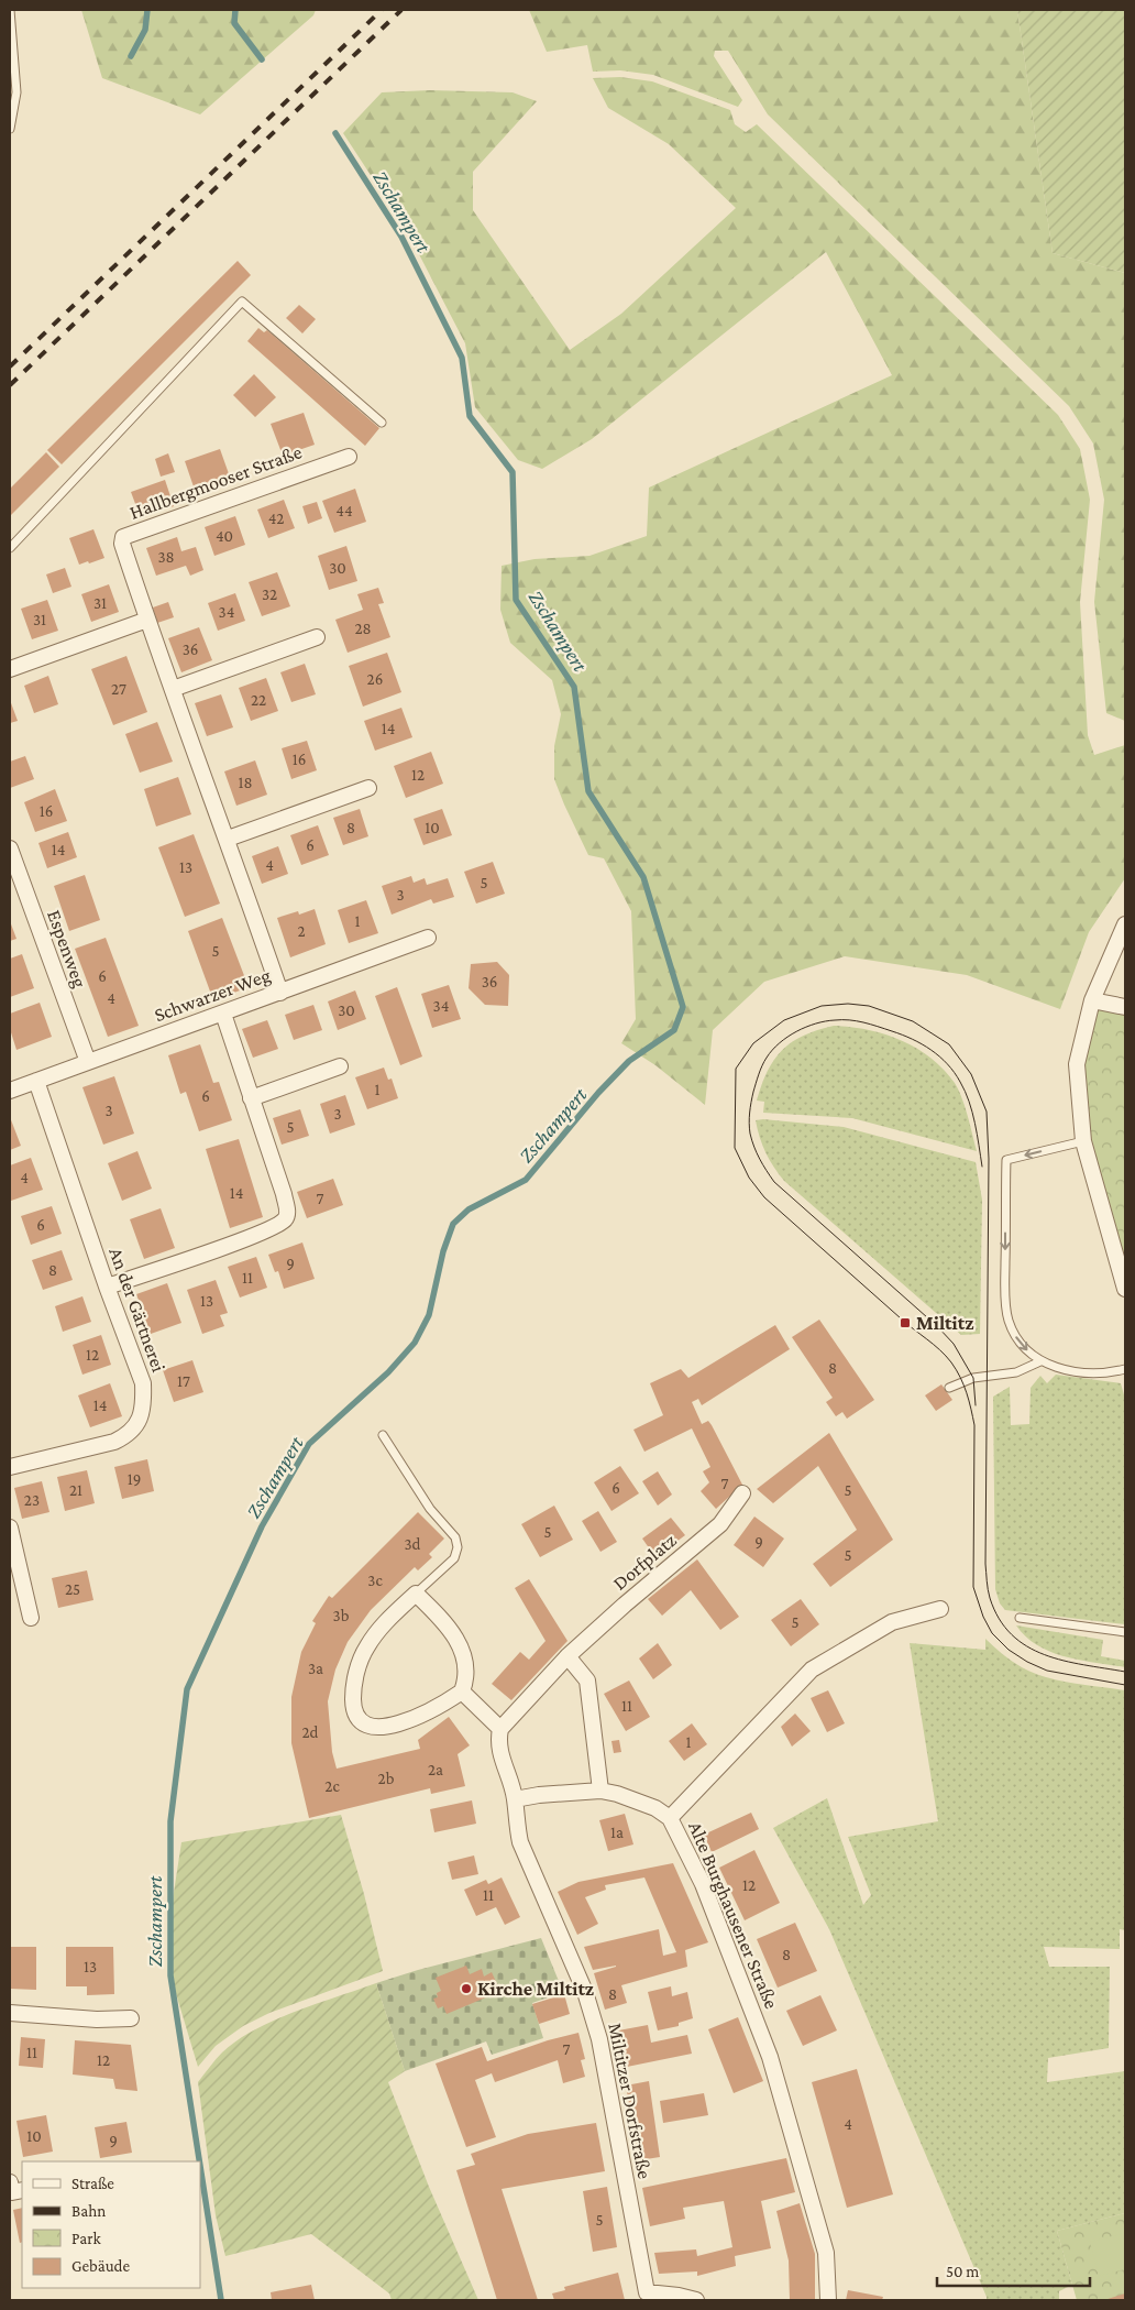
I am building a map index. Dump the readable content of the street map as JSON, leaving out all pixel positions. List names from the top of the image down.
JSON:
{
  "streets": {
    "street": [
      "Hallbergmooser Straße",
      "Espenweg",
      "Schwarzer Weg",
      "An der Gärtnerei",
      "Dorfplatz",
      "Alte Burghausener Straße",
      "Miltitzer Dorfstraße"
    ]
  },
  "crossings": [
    ["Hallbergmooser Straße", "Schwarzer Weg"],
    ["Espenweg", "Schwarzer Weg"],
    ["Schwarzer Weg", "An der Gärtnerei"]
  ],
  "water": ["Zschampert"],
  "places": {
    "transit": ["Miltitz"],
    "other": ["Kirche Miltitz"]
  },
  "house_numbers": [
    "44",
    "42",
    "40",
    "38",
    "30",
    "32",
    "31",
    "34",
    "31",
    "28",
    "36",
    "26",
    "27",
    "22",
    "14",
    "16",
    "12",
    "18",
    "16",
    "8",
    "10",
    "6",
    "14",
    "4",
    "13",
    "5",
    "3",
    "1",
    "2",
    "5",
    "6",
    "36",
    "4",
    "34",
    "30",
    "1",
    "6",
    "3",
    "3",
    "5",
    "4",
    "14",
    "7",
    "6",
    "9",
    "8",
    "11",
    "13",
    "12",
    "8",
    "17",
    "14",
    "19",
    "7",
    "6",
    "21",
    "5",
    "23",
    "5",
    "9",
    "3d",
    "5",
    "3c",
    "25",
    "3b",
    "5",
    "3a",
    "11",
    "2d",
    "1",
    "2a",
    "2b",
    "2c",
    "1a",
    "12",
    "11",
    "8",
    "13",
    "8",
    "7",
    "11",
    "12",
    "4",
    "10",
    "9",
    "5"
  ],
  "legend": [
    "Straße",
    "Bahn",
    "Park",
    "Gebäude"
  ],
  "scale_bar": "50 m"
}
